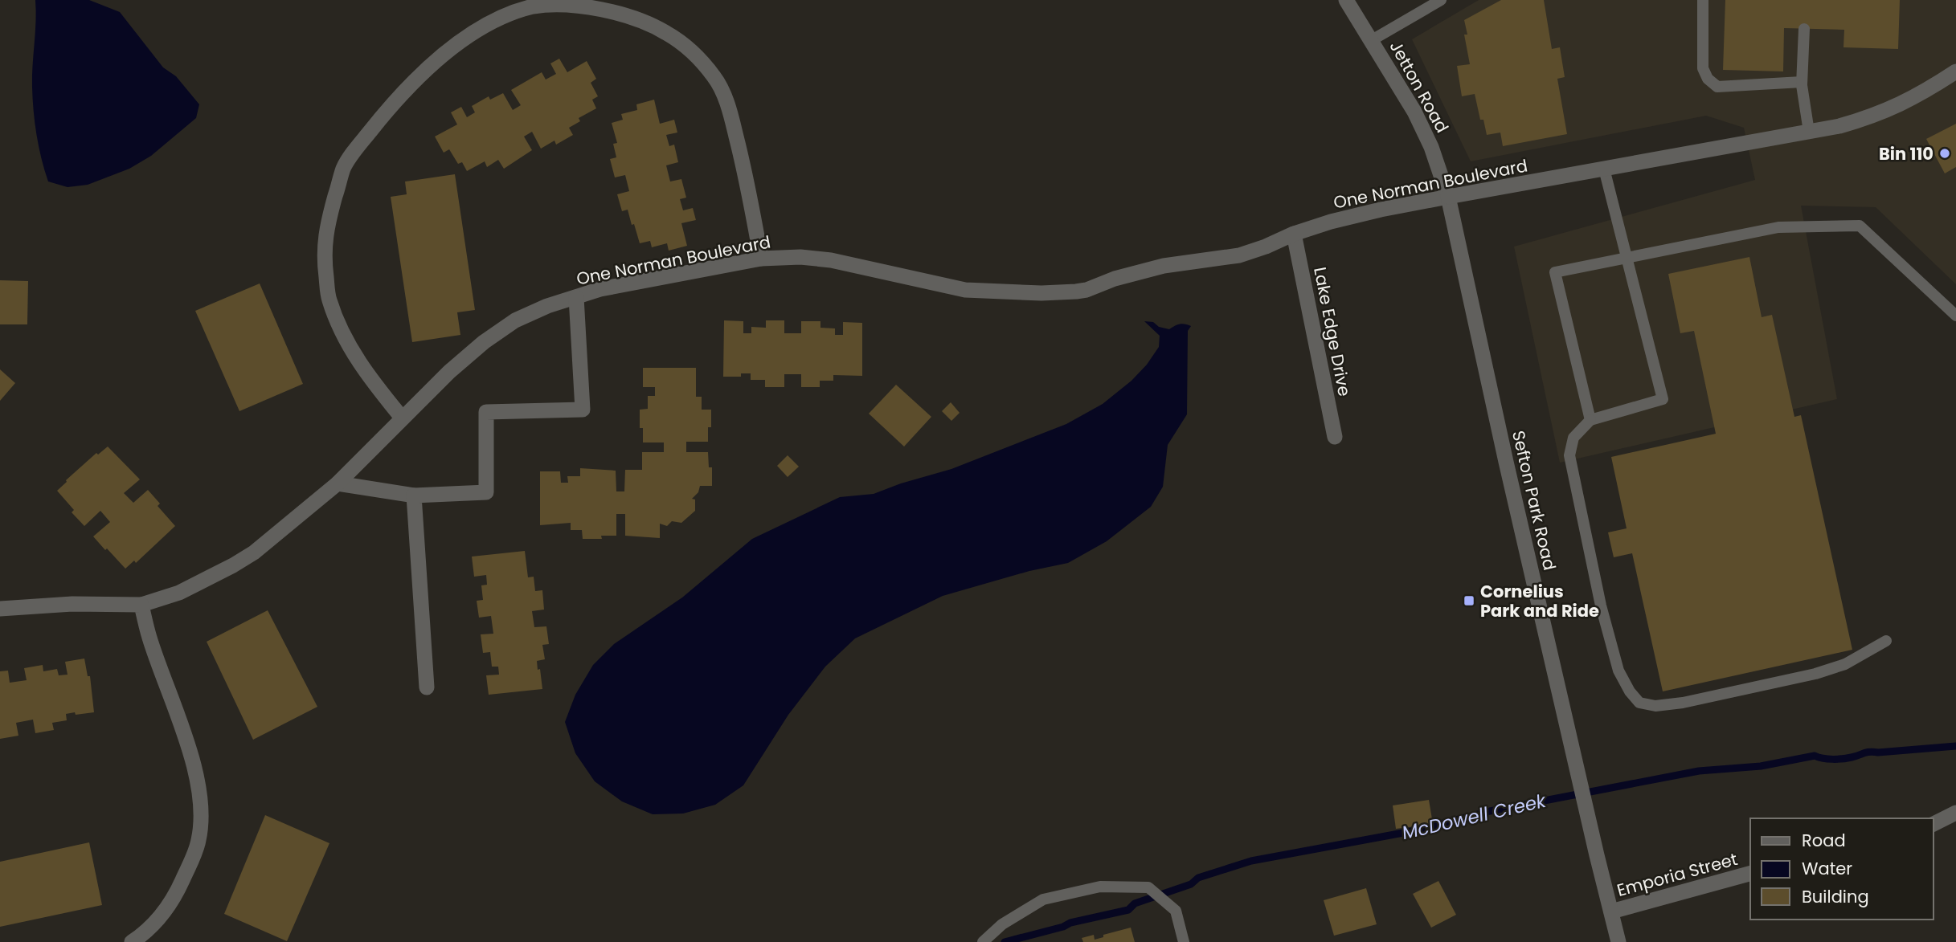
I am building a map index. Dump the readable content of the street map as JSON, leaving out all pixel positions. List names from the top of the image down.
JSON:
{
  "streets": {
    "street": [
      "Jetton Road",
      "One Norman Boulevard",
      "Lake Edge Drive",
      "Sefton Park Road",
      "Emporia Street"
    ]
  },
  "crossings": [
    ["Jetton Road", "One Norman Boulevard"],
    ["Jetton Road", "Sefton Park Road"],
    ["One Norman Boulevard", "Lake Edge Drive"],
    ["One Norman Boulevard", "Sefton Park Road"],
    ["Sefton Park Road", "Emporia Street"]
  ],
  "water": ["McDowell Creek"],
  "places": {
    "other": ["Bin 110"],
    "transit": ["Cornelius Park and Ride"]
  },
  "legend": ["Road", "Water", "Building"]
}
